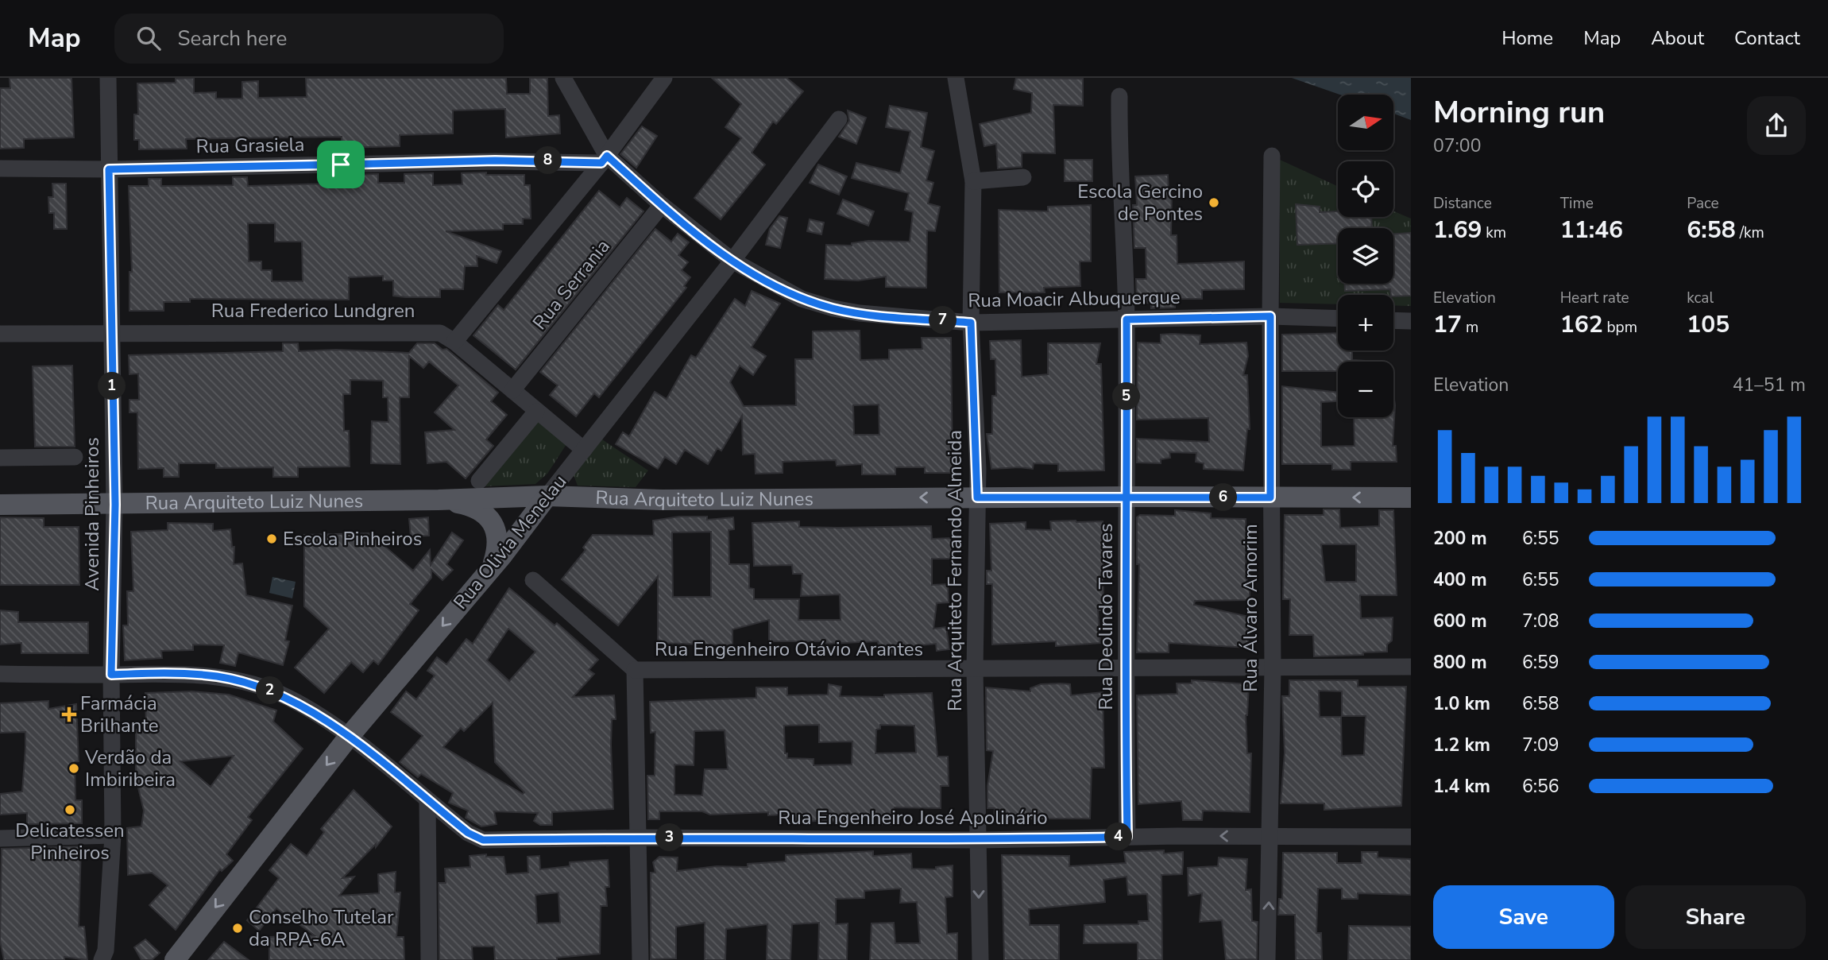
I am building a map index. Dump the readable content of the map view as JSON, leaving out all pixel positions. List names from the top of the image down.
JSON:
{
  "streets": {
    "main road": ["Rua Arquiteto Luiz Nunes", "Rua Olivia Menelau"],
    "street": [
      "Rua Grasiela",
      "Rua Serrania",
      "Rua Moacir Albuquerque",
      "Rua Frederico Lundgren",
      "Avenida Pinheiros",
      "Rua Arquiteto Fernando Almeida",
      "Rua Álvaro Amorim",
      "Rua Deolindo Tavares",
      "Rua Engenheiro Otávio Arantes",
      "Rua Engenheiro José Apolinário"
    ]
  },
  "crossings": [
    ["Rua Grasiela", "Rua Moacir Albuquerque"],
    ["Rua Grasiela", "Avenida Pinheiros"],
    ["Rua Serrania", "Rua Moacir Albuquerque"],
    ["Rua Serrania", "Rua Frederico Lundgren"],
    ["Rua Moacir Albuquerque", "Rua Olivia Menelau"],
    ["Rua Moacir Albuquerque", "Rua Arquiteto Fernando Almeida"],
    ["Rua Moacir Albuquerque", "Rua Álvaro Amorim"],
    ["Rua Moacir Albuquerque", "Rua Deolindo Tavares"],
    ["Rua Frederico Lundgren", "Avenida Pinheiros"],
    ["Rua Frederico Lundgren", "Rua Olivia Menelau"],
    ["Rua Arquiteto Luiz Nunes", "Avenida Pinheiros"],
    ["Rua Arquiteto Luiz Nunes", "Rua Olivia Menelau"],
    ["Rua Arquiteto Luiz Nunes", "Rua Arquiteto Fernando Almeida"],
    ["Rua Arquiteto Luiz Nunes", "Rua Álvaro Amorim"],
    ["Rua Arquiteto Luiz Nunes", "Rua Deolindo Tavares"],
    ["Avenida Pinheiros", "Rua Engenheiro José Apolinário"],
    ["Rua Olivia Menelau", "Rua Engenheiro José Apolinário"],
    ["Rua Arquiteto Fernando Almeida", "Rua Engenheiro Otávio Arantes"],
    ["Rua Arquiteto Fernando Almeida", "Rua Engenheiro José Apolinário"],
    ["Rua Álvaro Amorim", "Rua Engenheiro Otávio Arantes"],
    ["Rua Álvaro Amorim", "Rua Engenheiro José Apolinário"],
    ["Rua Deolindo Tavares", "Rua Engenheiro Otávio Arantes"],
    ["Rua Deolindo Tavares", "Rua Engenheiro José Apolinário"]
  ],
  "one_way": ["Rua Arquiteto Luiz Nunes", "Rua Olivia Menelau"],
  "places": {
    "other": [
      "Escola Gercino de Pontes",
      "Escola Pinheiros",
      "Verdão da Imbiribeira",
      "Delicatessen Pinheiros",
      "Conselho Tutelar da RPA-6A"
    ],
    "health": ["Farmácia Brilhante"]
  },
  "north": "right",
  "page": {
    "header": "Map",
    "search": "Search here",
    "nav": [
      "Home",
      "Map",
      "About",
      "Contact"
    ],
    "heading": ["Morning run", "07:00"],
    "map_buttons": ["+", "−"],
    "pins": [
      "8",
      "7",
      "1",
      "5",
      "6",
      "2",
      "4",
      "3"
    ],
    "stats": [
      ["Distance", "1.69 km"],
      ["Time", "11:46"],
      ["Pace", "6:58 /km"],
      ["Elevation", "17 m"],
      ["Heart rate", "162 bpm"],
      ["kcal", "105"]
    ],
    "chart": ["Elevation", "41–51 m"],
    "list": [
      {
        "name": "200 m",
        "note": "6:55"
      },
      {
        "name": "400 m",
        "note": "6:55"
      },
      {
        "name": "600 m",
        "note": "7:08"
      },
      {
        "name": "800 m",
        "note": "6:59"
      },
      {
        "name": "1.0 km",
        "note": "6:58"
      },
      {
        "name": "1.2 km",
        "note": "7:09"
      },
      {
        "name": "1.4 km",
        "note": "6:56"
      }
    ],
    "buttons": ["Save", "Share"]
  }
}
